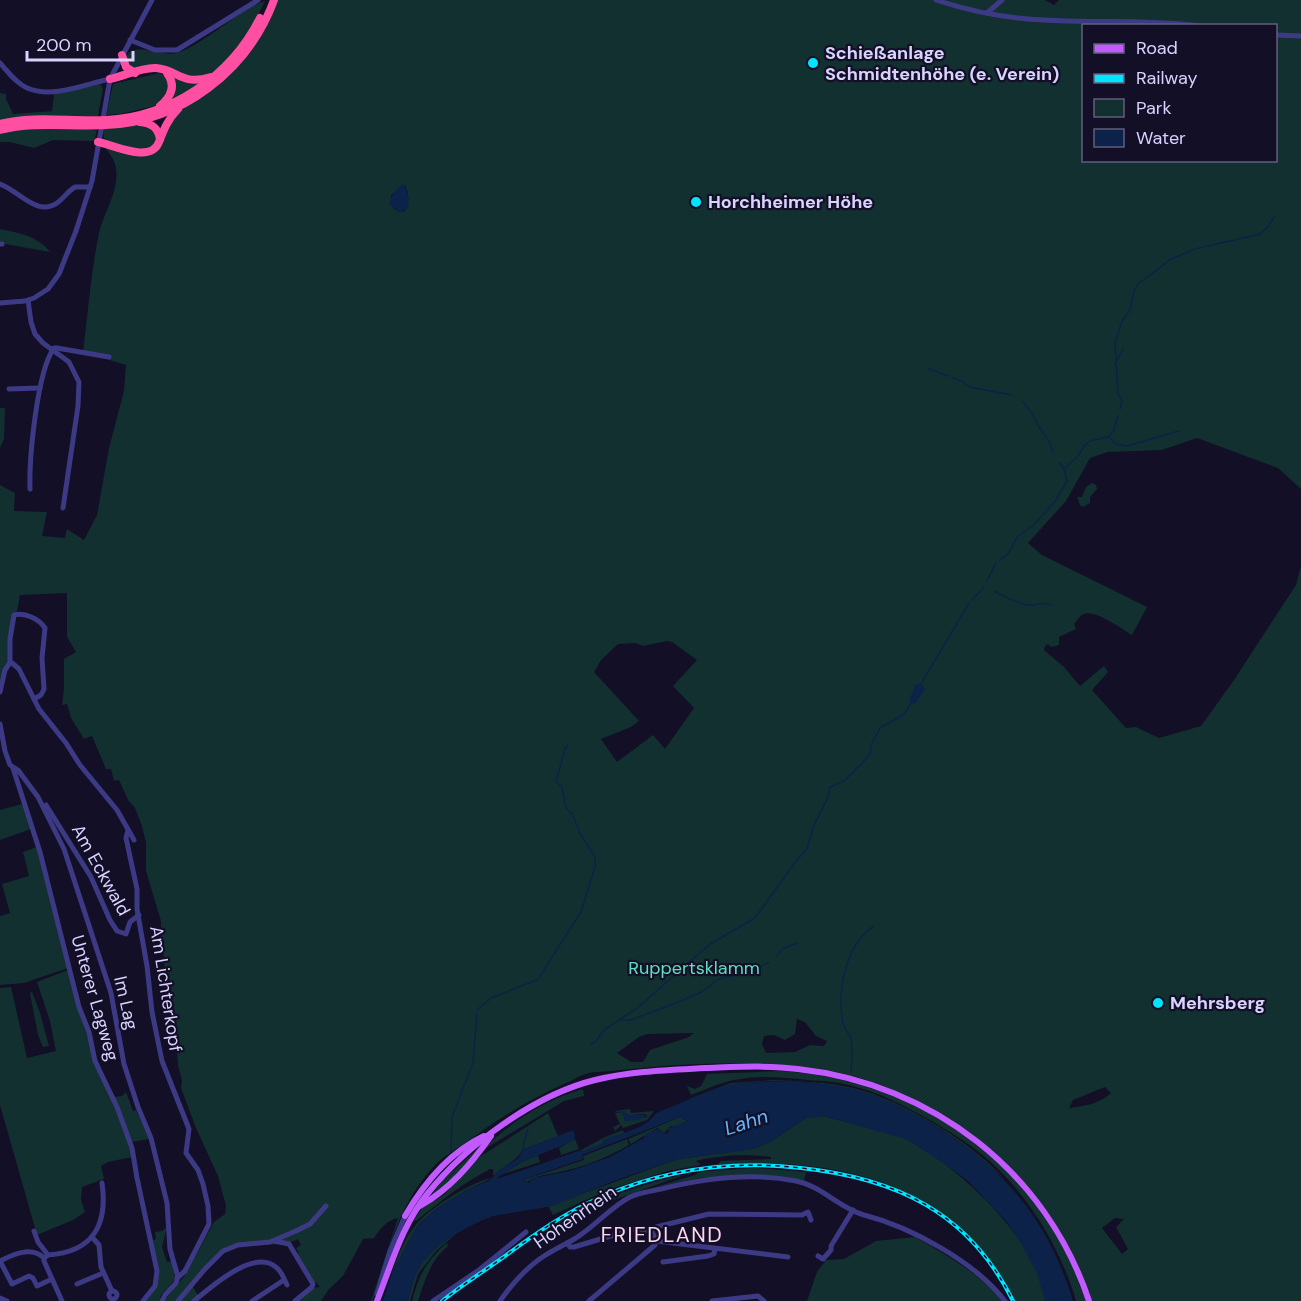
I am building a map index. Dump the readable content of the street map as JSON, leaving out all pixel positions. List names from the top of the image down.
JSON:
{
  "streets": {
    "street": [
      "Am Eckwald",
      "Am Lichterkopf",
      "Unterer Lagweg",
      "Im Lag",
      "Hohenrhein"
    ]
  },
  "crossings": [
    ["Am Eckwald", "Am Lichterkopf"],
    ["Am Eckwald", "Im Lag"],
    ["Am Lichterkopf", "Im Lag"],
    ["Unterer Lagweg", "Im Lag"]
  ],
  "districts": ["FRIEDLAND"],
  "water": ["Lahn"],
  "parks": ["Ruppertsklamm"],
  "places": ["Schießanlage Schmidtenhöhe (e. Verein)", "Horchheimer Höhe", "Mehrsberg"],
  "legend": [
    "Road",
    "Railway",
    "Park",
    "Water"
  ],
  "scale_bar": "200 m"
}
